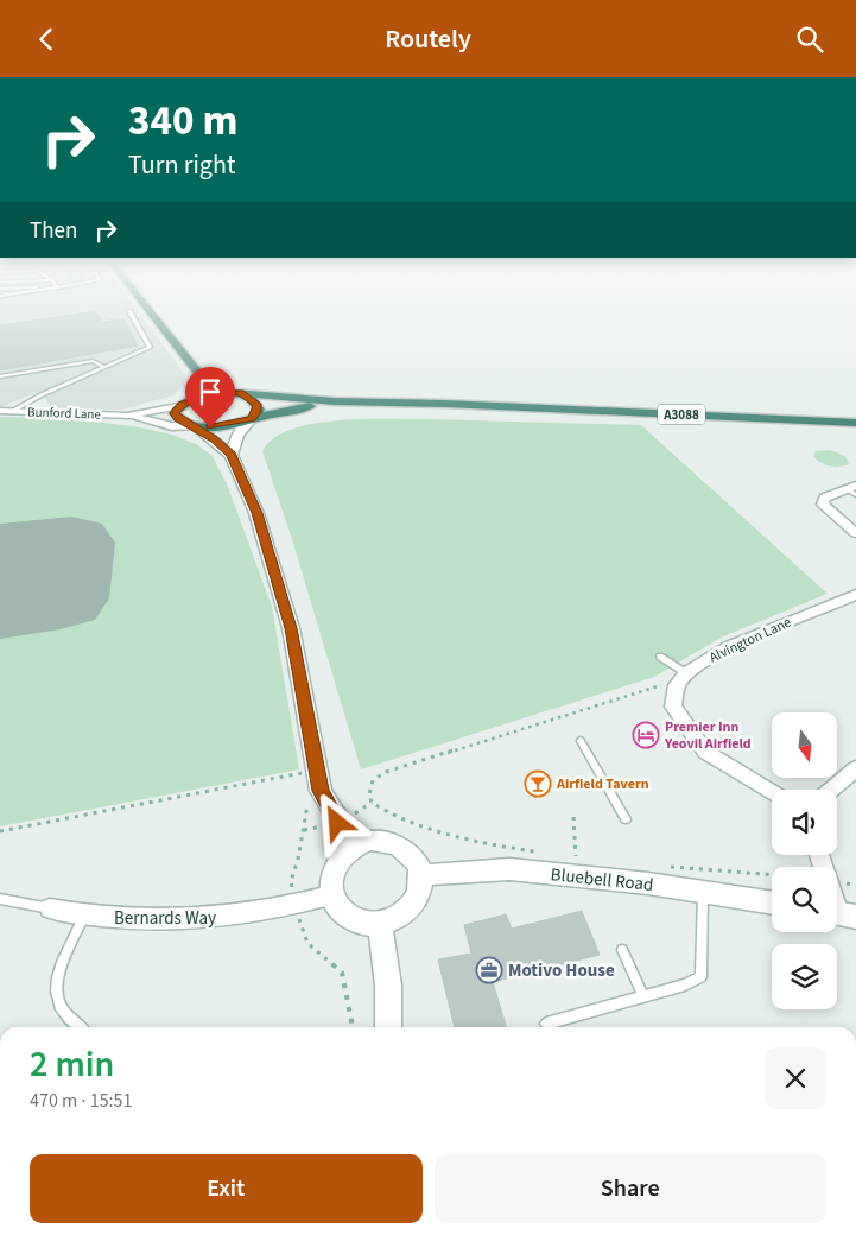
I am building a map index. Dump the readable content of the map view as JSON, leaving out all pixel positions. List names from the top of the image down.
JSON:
{
  "streets": {
    "highway": ["A3088"],
    "street": [
      "Bunford Lane",
      "Alvington Lane",
      "Bluebell Road",
      "Bernards Way"
    ]
  },
  "crossings": [
    ["Bluebell Road", "Bernards Way"]
  ],
  "places": {
    "hotel": ["Premier Inn Yeovil Airfield"],
    "bar": ["Airfield Tavern"],
    "office": ["Motivo House"]
  },
  "north": "bottom",
  "page": {
    "header": "Routely",
    "turn": ["340 m", "Turn right"],
    "then": "Then",
    "heading": ["2 min", "470 m · 15:51"],
    "buttons": ["Exit", "Share"]
  }
}
